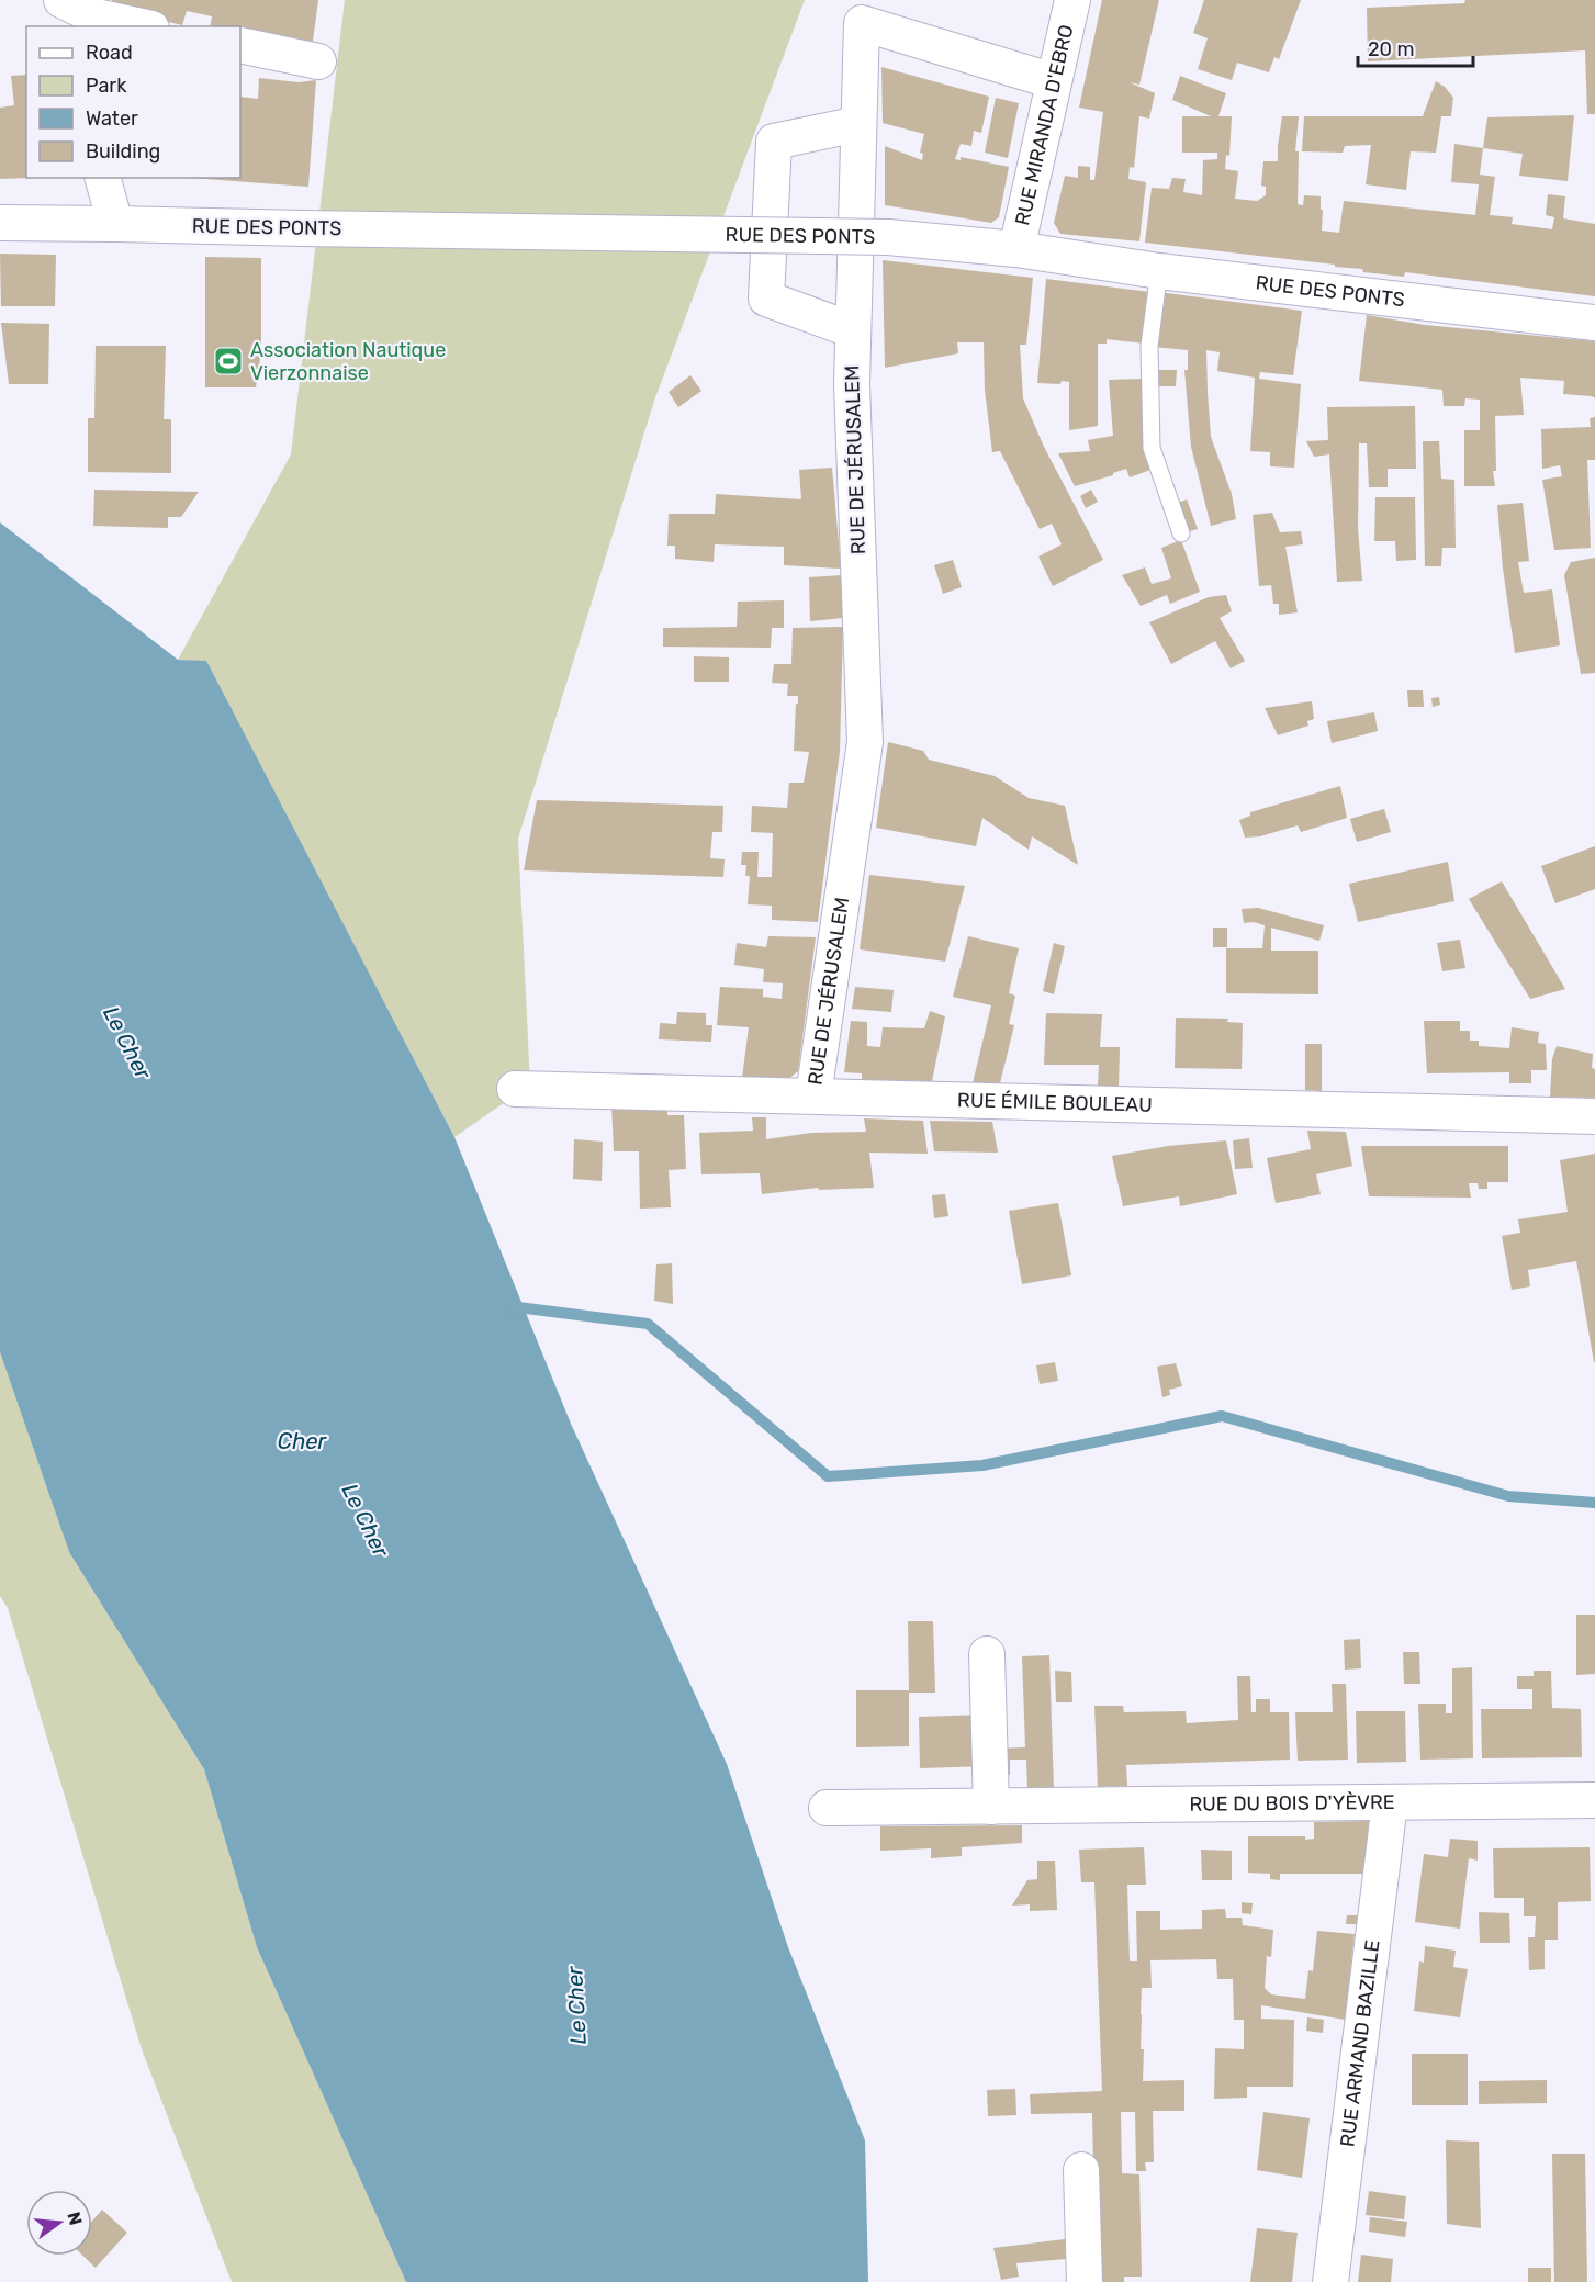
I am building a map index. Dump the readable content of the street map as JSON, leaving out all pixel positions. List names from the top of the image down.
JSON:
{
  "streets": {
    "street": [
      "RUE MIRANDA D'EBRO",
      "RUE DES PONTS",
      "RUE DE JÉRUSALEM",
      "RUE ÉMILE BOULEAU",
      "RUE DU BOIS D'YÈVRE",
      "RUE ARMAND BAZILLE"
    ]
  },
  "crossings": [
    ["RUE MIRANDA D'EBRO", "RUE DES PONTS"],
    ["RUE MIRANDA D'EBRO", "RUE DE JÉRUSALEM"],
    ["RUE DE JÉRUSALEM", "RUE ÉMILE BOULEAU"],
    ["RUE DU BOIS D'YÈVRE", "RUE ARMAND BAZILLE"]
  ],
  "water": ["Le Cher", "Cher"],
  "places": {
    "sports": ["Association Nautique Vierzonnaise"]
  },
  "legend": [
    "Road",
    "Park",
    "Water",
    "Building"
  ],
  "scale_bar": "20 m",
  "north": "right"
}
